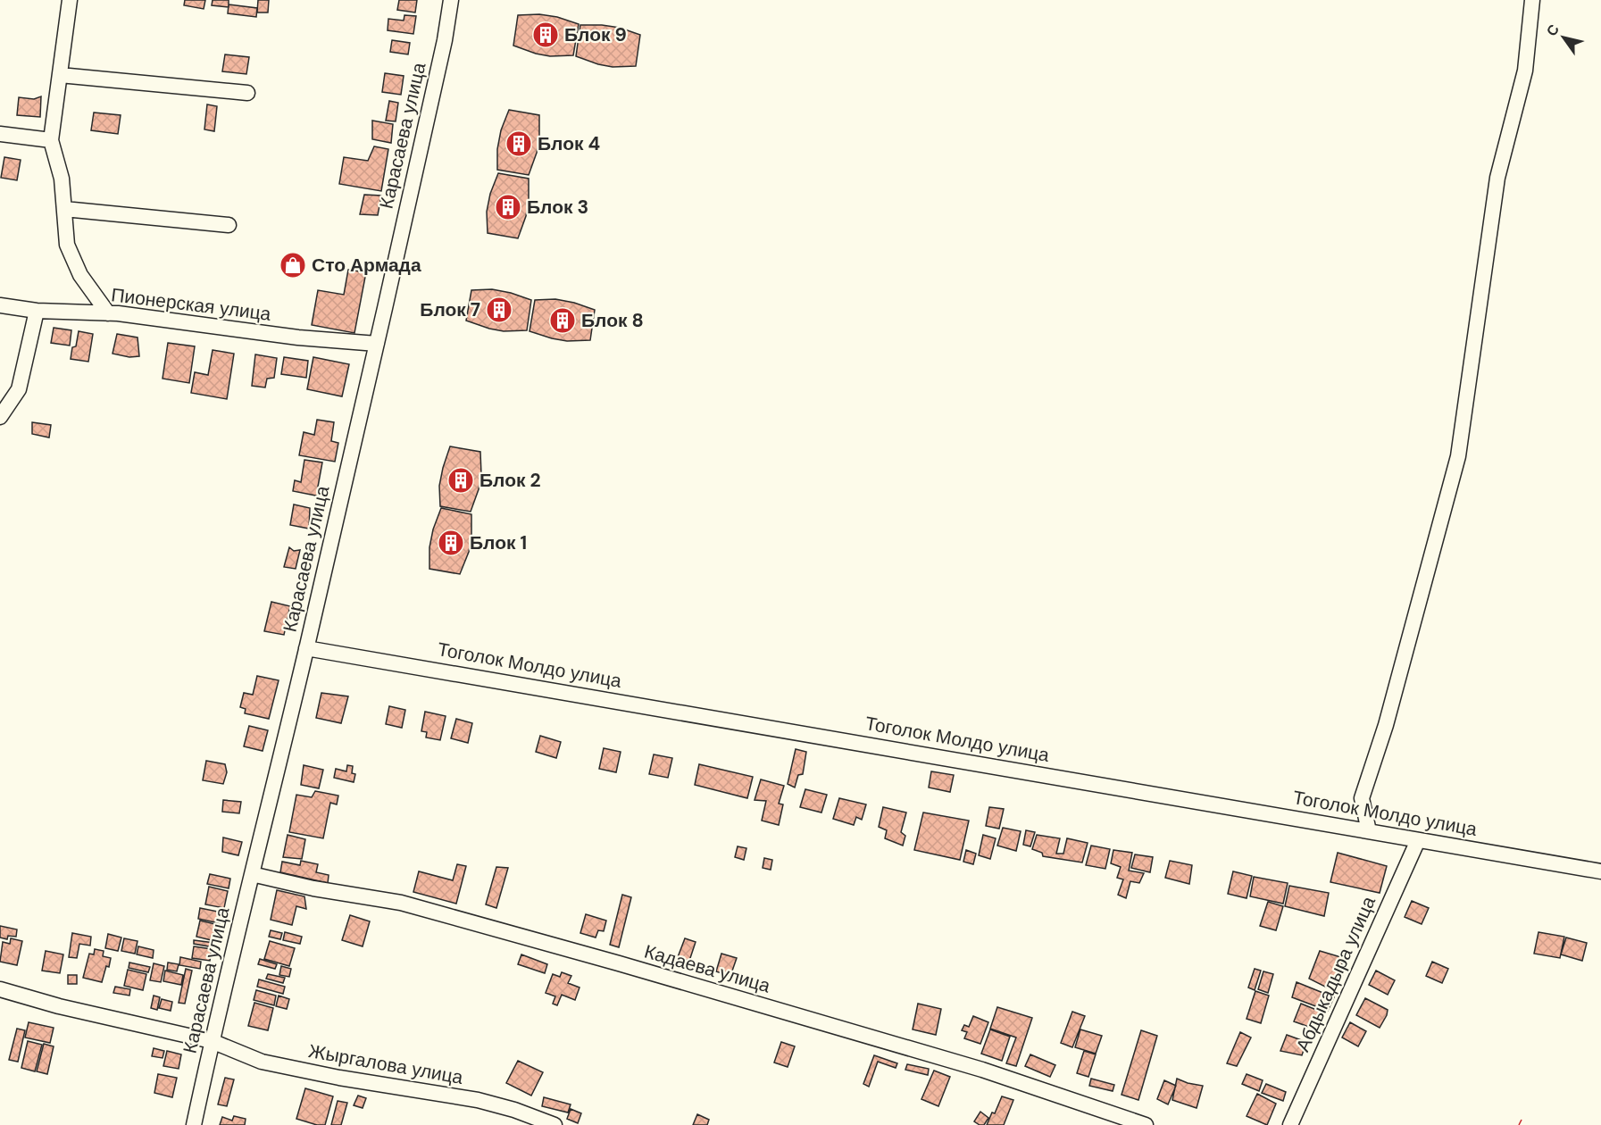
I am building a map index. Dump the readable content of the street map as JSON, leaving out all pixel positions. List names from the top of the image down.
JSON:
{
  "streets": {
    "street": [
      "Карасаева улица",
      "Пионерская улица",
      "Тоголок Молдо улица",
      "Кадаева улица",
      "Абдыкадыра улица",
      "Жыргалова улица"
    ]
  },
  "crossings": [
    ["Карасаева улица", "Пионерская улица"],
    ["Карасаева улица", "Тоголок Молдо улица"],
    ["Карасаева улица", "Кадаева улица"],
    ["Карасаева улица", "Жыргалова улица"],
    ["Тоголок Молдо улица", "Абдыкадыра улица"]
  ],
  "places": {
    "building": [
      "Блок 9",
      "Блок 4",
      "Блок 3",
      "Блок 7",
      "Блок 8",
      "Блок 2",
      "Блок 1"
    ],
    "shop": ["Сто Армада"]
  },
  "north": "top left"
}
